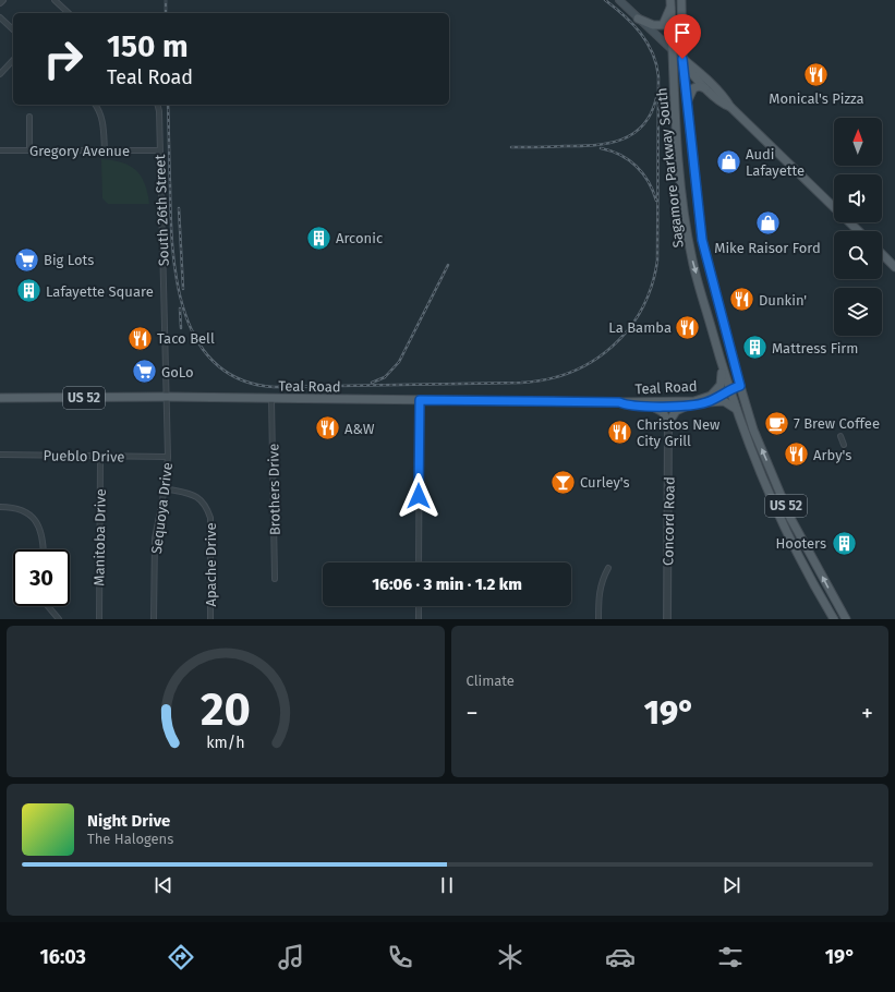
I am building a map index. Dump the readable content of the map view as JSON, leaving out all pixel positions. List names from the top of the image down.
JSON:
{
  "streets": {
    "main road": ["Sagamore Parkway South", "Teal Road", "US 52"],
    "street": [
      "Gregory Avenue",
      "South 26th Street",
      "Pueblo Drive",
      "Brothers Drive",
      "Sequoya Drive",
      "Concord Road",
      "Manitoba Drive",
      "Apache Drive"
    ]
  },
  "crossings": [
    ["Gregory Avenue", "South 26th Street"],
    ["Sagamore Parkway South", "Teal Road"],
    ["Sagamore Parkway South", "US 52"],
    ["South 26th Street", "Teal Road"],
    ["South 26th Street", "Sequoya Drive"],
    ["Teal Road", "US 52"],
    ["Teal Road", "Brothers Drive"],
    ["Teal Road", "Sequoya Drive"],
    ["Pueblo Drive", "Sequoya Drive"],
    ["Pueblo Drive", "Manitoba Drive"],
    ["Sequoya Drive", "Apache Drive"]
  ],
  "places": {
    "restaurant": [
      "Monical's Pizza",
      "Dunkin'",
      "La Bamba",
      "Taco Bell",
      "A&W",
      "Christos New City Grill",
      "Arby's"
    ],
    "shop": ["Audi Lafayette", "Mike Raisor Ford"],
    "building": [
      "Arconic",
      "Lafayette Square",
      "Mattress Firm",
      "Hooters"
    ],
    "supermarket": ["Big Lots", "GoLo"],
    "cafe": ["7 Brew Coffee"],
    "bar": ["Curley's"]
  },
  "north": "top",
  "page": {
    "turn": ["150 m", "Teal Road"],
    "limit": "30",
    "trip": "16:06 · 3 min · 1.2 km",
    "tile": "Climate",
    "heat": ["−", "19°", "+"],
    "song": ["Night Drive", "The Halogens"],
    "tabs": ["16:03", "19°"],
    "gauge": ["20", "km/h"]
  }
}
